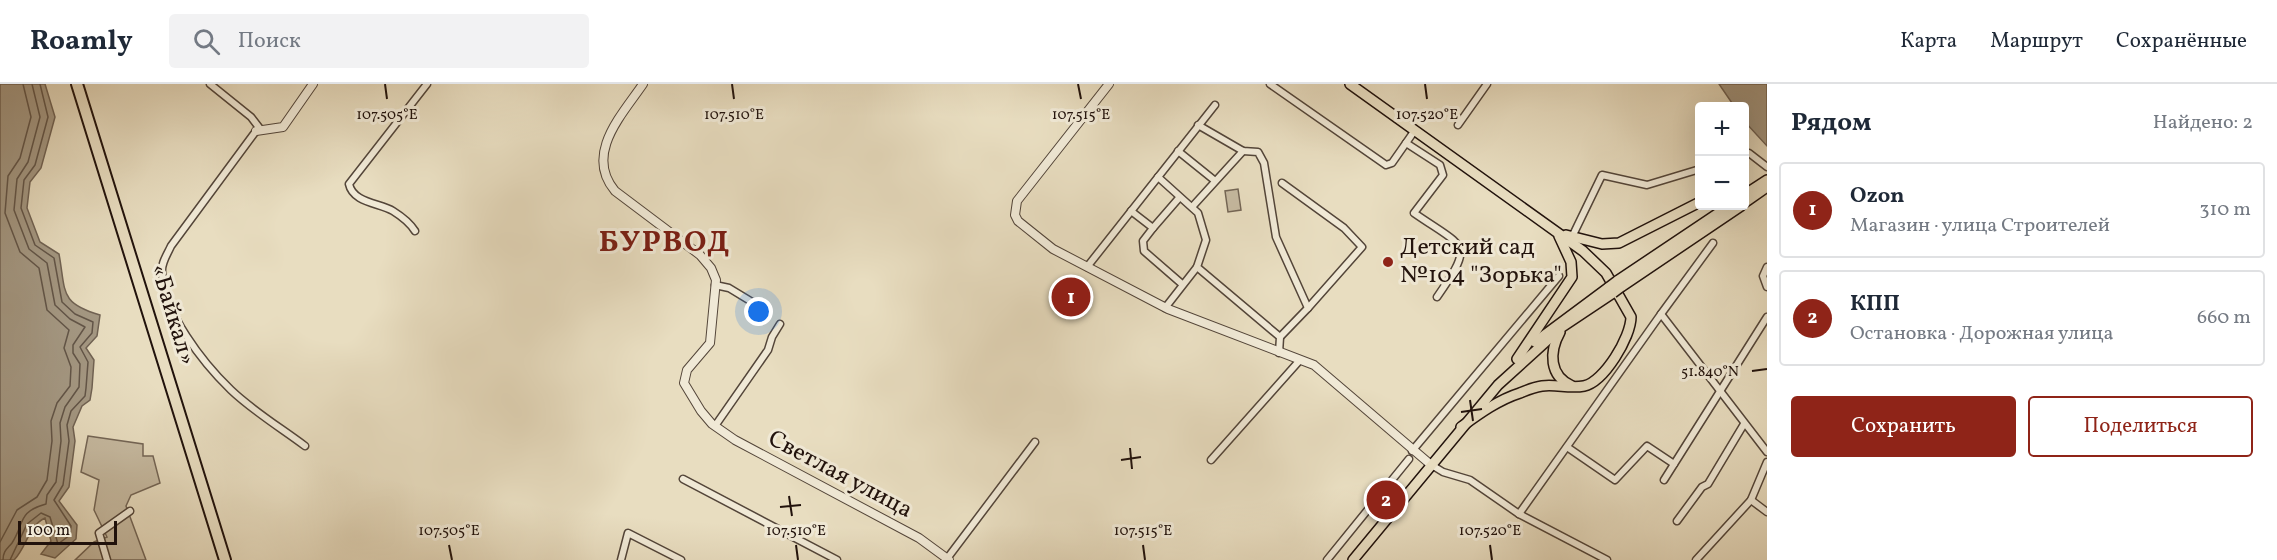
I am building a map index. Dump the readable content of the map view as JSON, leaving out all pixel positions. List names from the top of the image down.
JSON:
{
  "streets": {
    "highway": ["«Байкал»"],
    "street": ["Светлая улица"]
  },
  "districts": ["БУРВОД"],
  "places": ["Детский сад №104 \"Зорька\""],
  "scale_bar": "100 m",
  "page": {
    "header": "Roamly",
    "search": "Поиск",
    "nav": ["Карта", "Маршрут", "Сохранённые"],
    "heading": ["Рядом", "Найдено: 2"],
    "map_buttons": ["+", "−"],
    "list": [
      {
        "mark": "1",
        "name": "Ozon",
        "note": "Магазин · улица Строителей",
        "value": "310 m"
      },
      {
        "mark": "2",
        "name": "КПП",
        "note": "Остановка · Дорожная улица",
        "value": "660 m"
      }
    ],
    "pins": ["1", "2"],
    "buttons": ["Сохранить", "Поделиться"],
    "scale": "100 m"
  },
  "coordinates": [
    "107.505°E",
    "107.510°E",
    "107.515°E",
    "107.520°E",
    "51.840°N"
  ]
}
